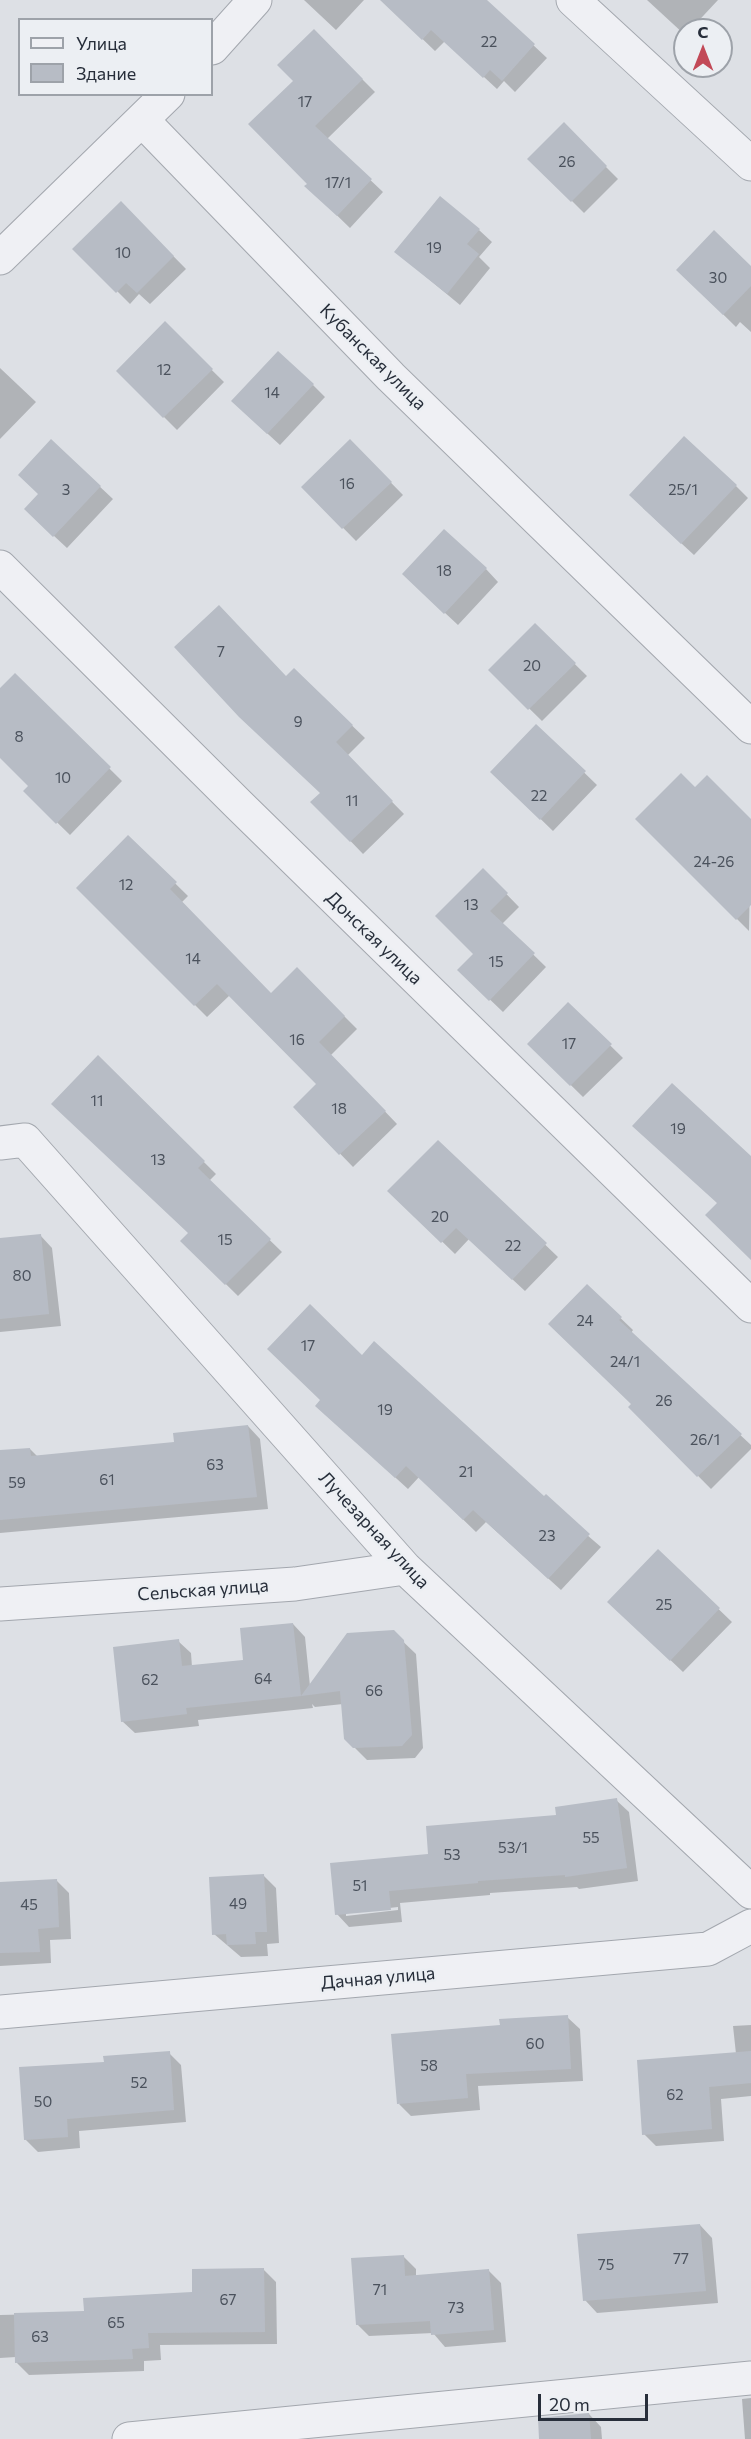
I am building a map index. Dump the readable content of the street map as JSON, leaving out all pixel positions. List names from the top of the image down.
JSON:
{
  "streets": {
    "street": [
      "Кубанская улица",
      "Донская улица",
      "Лучезарная улица",
      "Сельская улица",
      "Дачная улица"
    ]
  },
  "crossings": [
    ["Лучезарная улица", "Сельская улица"]
  ],
  "house_numbers": [
    "22",
    "17",
    "26",
    "17/1",
    "19",
    "10",
    "30",
    "12",
    "14",
    "16",
    "3",
    "25/1",
    "18",
    "7",
    "20",
    "9",
    "8",
    "10",
    "22",
    "11",
    "24-26",
    "12",
    "13",
    "14",
    "15",
    "16",
    "17",
    "11",
    "18",
    "19",
    "13",
    "20",
    "15",
    "22",
    "80",
    "24",
    "17",
    "24/1",
    "26",
    "19",
    "26/1",
    "63",
    "21",
    "61",
    "59",
    "23",
    "25",
    "64",
    "62",
    "66",
    "55",
    "53/1",
    "53",
    "51",
    "49",
    "45",
    "60",
    "58",
    "52",
    "62",
    "50",
    "77",
    "75",
    "71",
    "67",
    "73",
    "65",
    "63"
  ],
  "legend": ["Улица", "Здание"],
  "scale_bar": "20 m",
  "north": "top"
}
